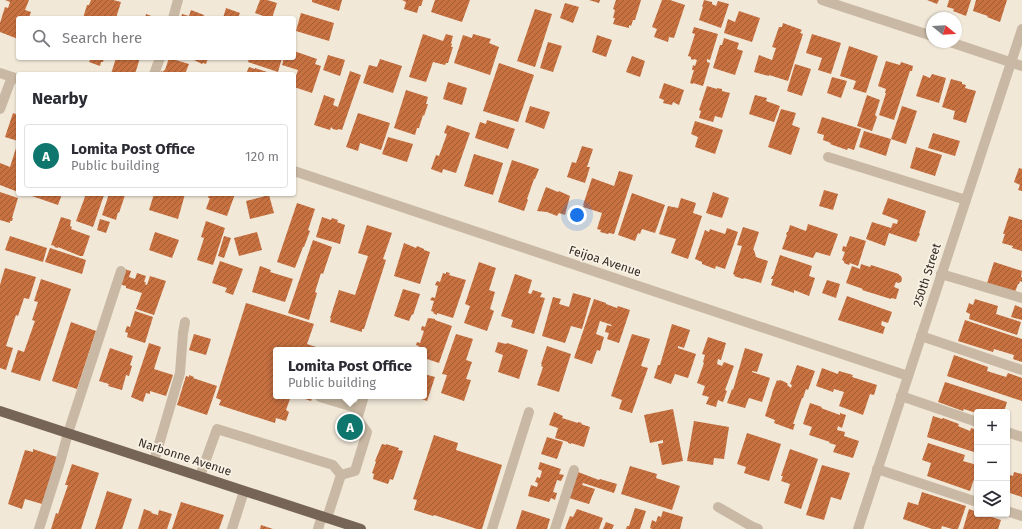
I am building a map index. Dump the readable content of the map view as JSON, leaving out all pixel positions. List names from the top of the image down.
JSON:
{
  "streets": {
    "main road": ["Narbonne Avenue"],
    "street": ["Feijoa Avenue", "250th Street"]
  },
  "crossings": [
    ["Feijoa Avenue", "250th Street"]
  ],
  "north": "right",
  "page": {
    "search": "Search here",
    "heading": "Nearby",
    "list": [
      {
        "mark": "A",
        "name": "Lomita Post Office",
        "note": "Public building",
        "value": "120 m"
      }
    ],
    "popup": ["Lomita Post Office", "Public building"],
    "map_buttons": ["+", "−"],
    "pins": "A"
  }
}
